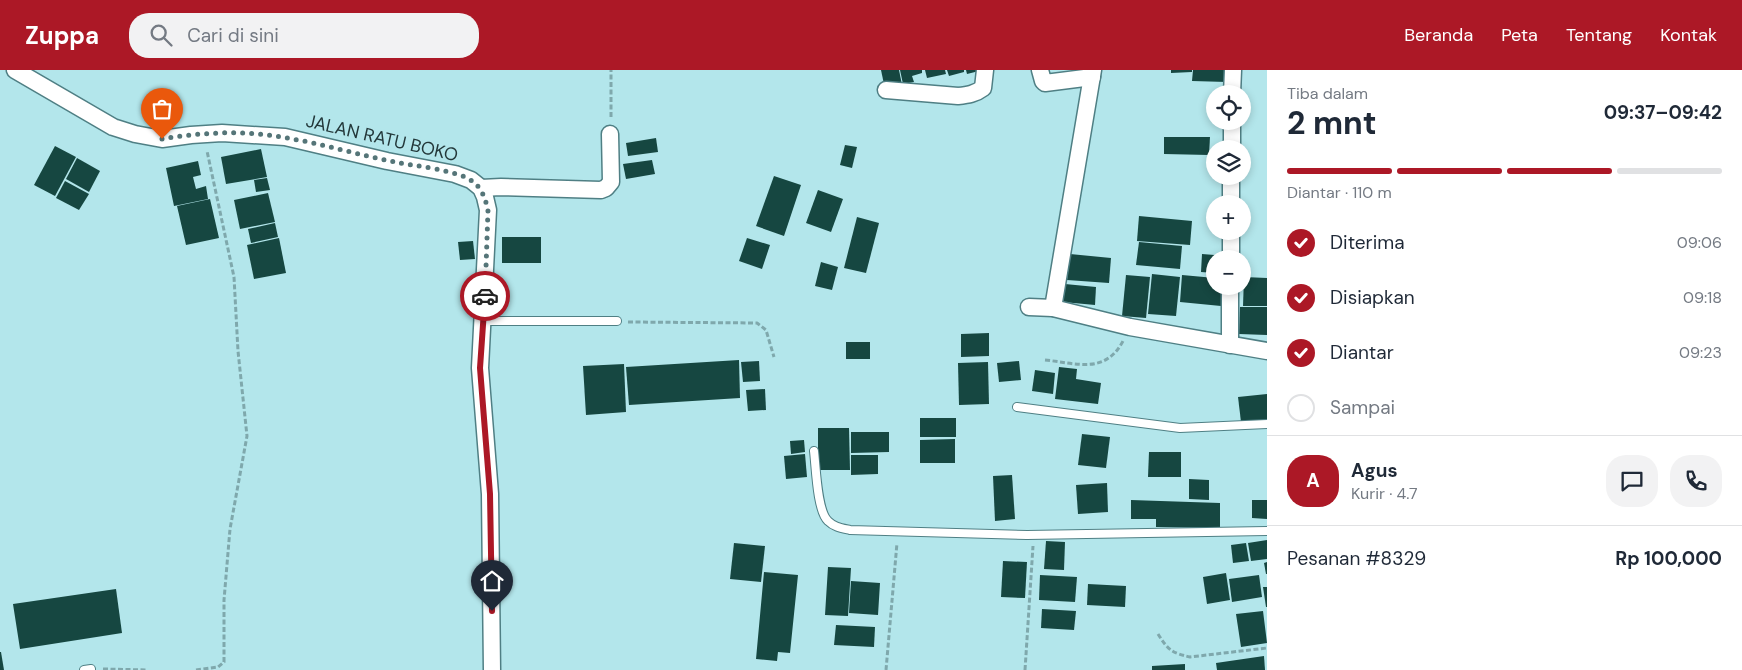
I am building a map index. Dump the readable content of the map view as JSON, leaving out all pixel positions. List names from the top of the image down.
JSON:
{
  "streets": {
    "street": ["JALAN RATU BOKO"]
  },
  "page": {
    "header": "Zuppa",
    "search": "Cari di sini",
    "nav": [
      "Beranda",
      "Peta",
      "Tentang",
      "Kontak"
    ],
    "heading": ["2 mnt", "Tiba dalam", "09:37–09:42"],
    "panel": [
      "Agus",
      "Kurir · 4.7",
      "Pesanan #8329",
      "Rp 100,000"
    ],
    "map_buttons": ["+", "−"],
    "bar": "Diantar · 110 m",
    "list": [
      ["Diterima", "09:06"],
      ["Disiapkan", "09:18"],
      ["Diantar", "09:23"],
      "Sampai"
    ],
    "round": "A"
  }
}
